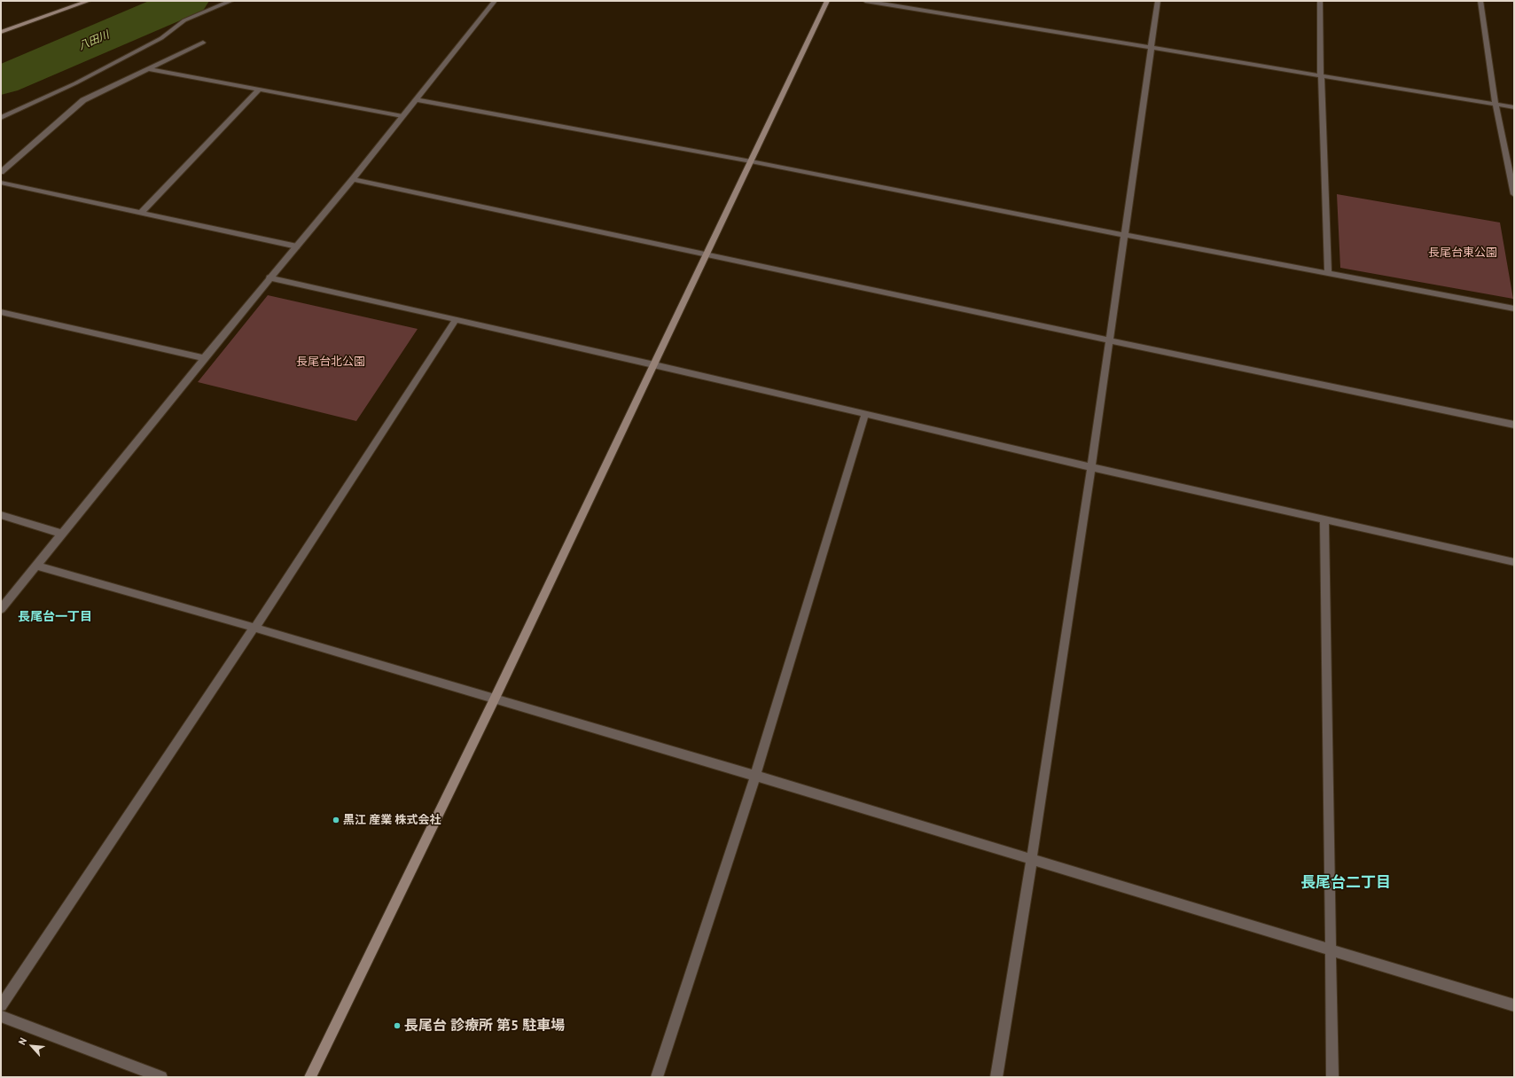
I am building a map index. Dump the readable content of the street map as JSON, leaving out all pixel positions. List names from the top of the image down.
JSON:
{
  "districts": ["長尾台一丁目", "長尾台二丁目"],
  "water": ["八田川"],
  "parks": ["長尾台東公園", "長尾台北公園"],
  "places": ["黒江 産業 株式会社", "長尾台 診療所 第5 駐車場"],
  "north": "top left"
}
